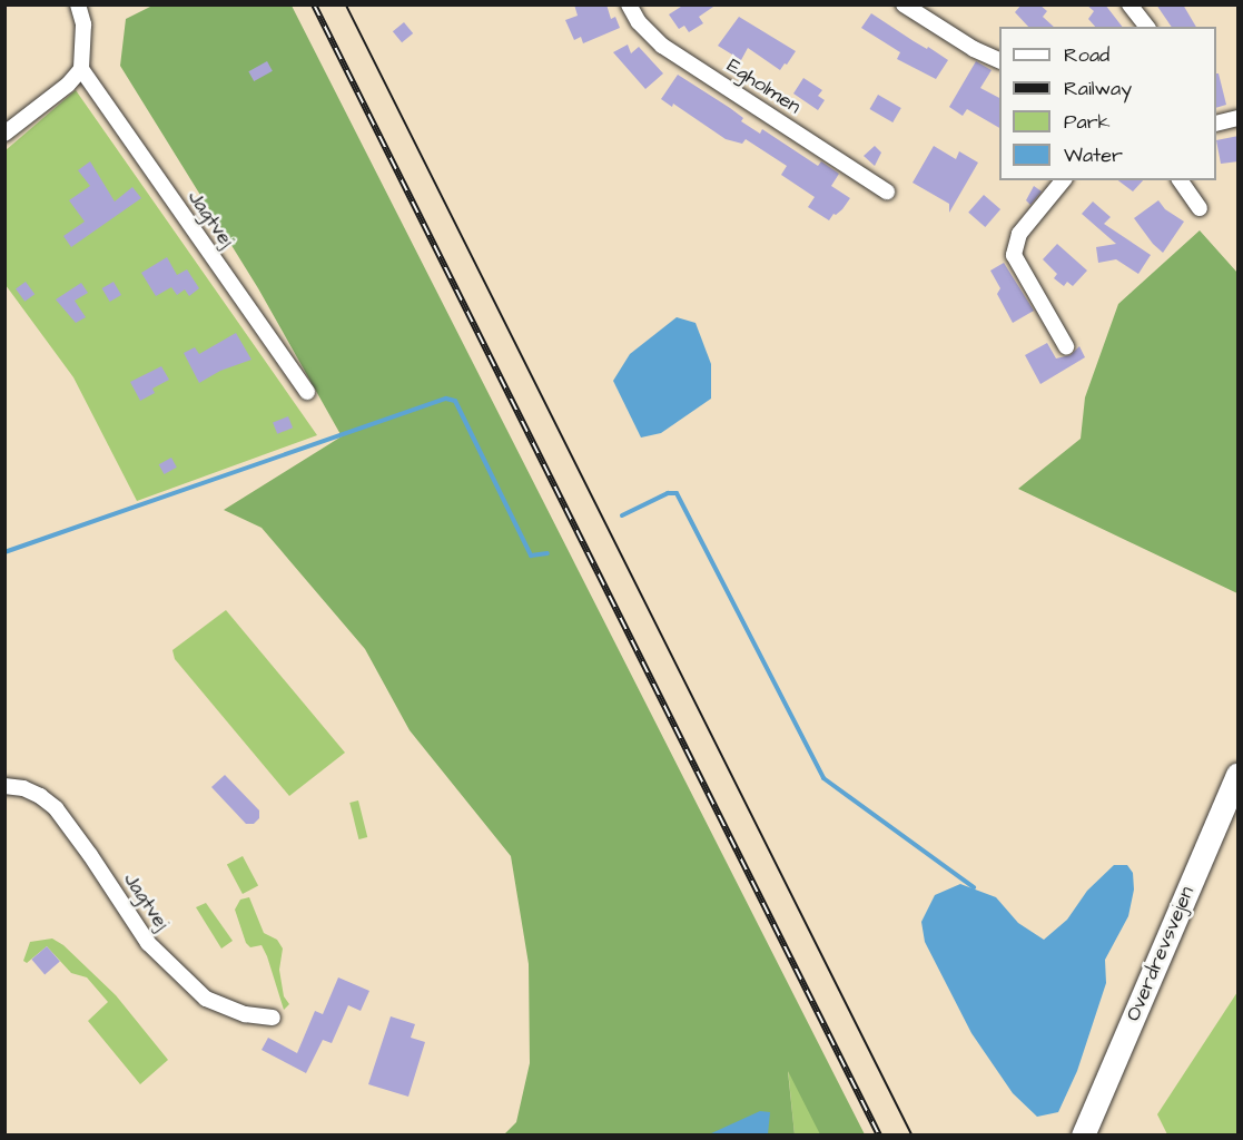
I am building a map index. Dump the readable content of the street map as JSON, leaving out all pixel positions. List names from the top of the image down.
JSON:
{
  "streets": {
    "main road": ["Overdrevsvejen"],
    "street": ["Egholmen", "Jagtvej"]
  },
  "legend": [
    "Road",
    "Railway",
    "Park",
    "Water"
  ]
}
